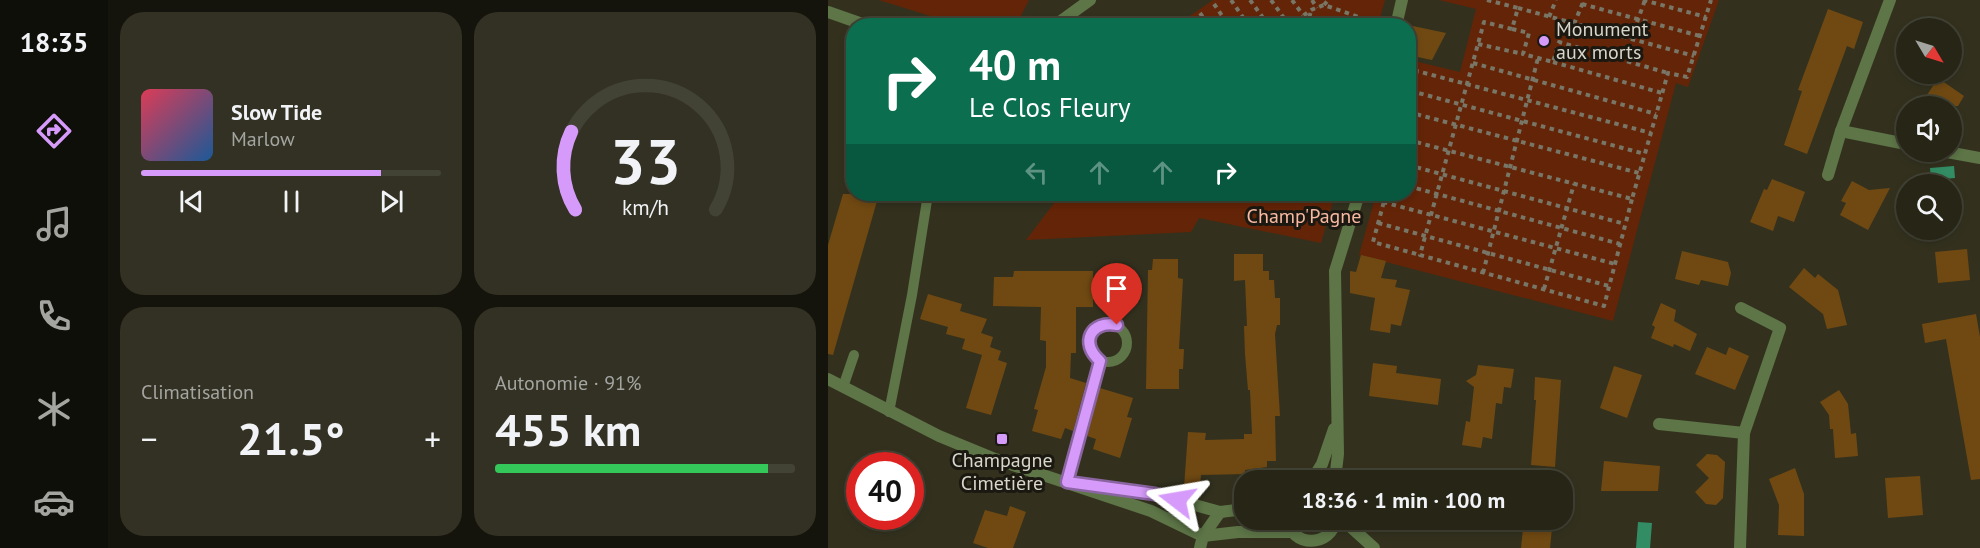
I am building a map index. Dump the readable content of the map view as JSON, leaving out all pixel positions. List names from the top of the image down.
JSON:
{
  "parks": ["Champ'Pagne"],
  "places": {
    "other": ["Monument aux morts"],
    "transit": ["Champagne Cimetière"]
  },
  "north": "bottom right",
  "page": {
    "tabs": "18:35",
    "turn": ["40 m", "Le Clos Fleury"],
    "song": ["Slow Tide", "Marlow"],
    "tile": [
      "Climatisation",
      ["Autonomie · 91%", "455 km"]
    ],
    "heat": ["−", "21.5°", "+"],
    "limit": "40",
    "trip": "18:36 · 1 min · 100 m",
    "gauge": ["33", "km/h"]
  }
}
